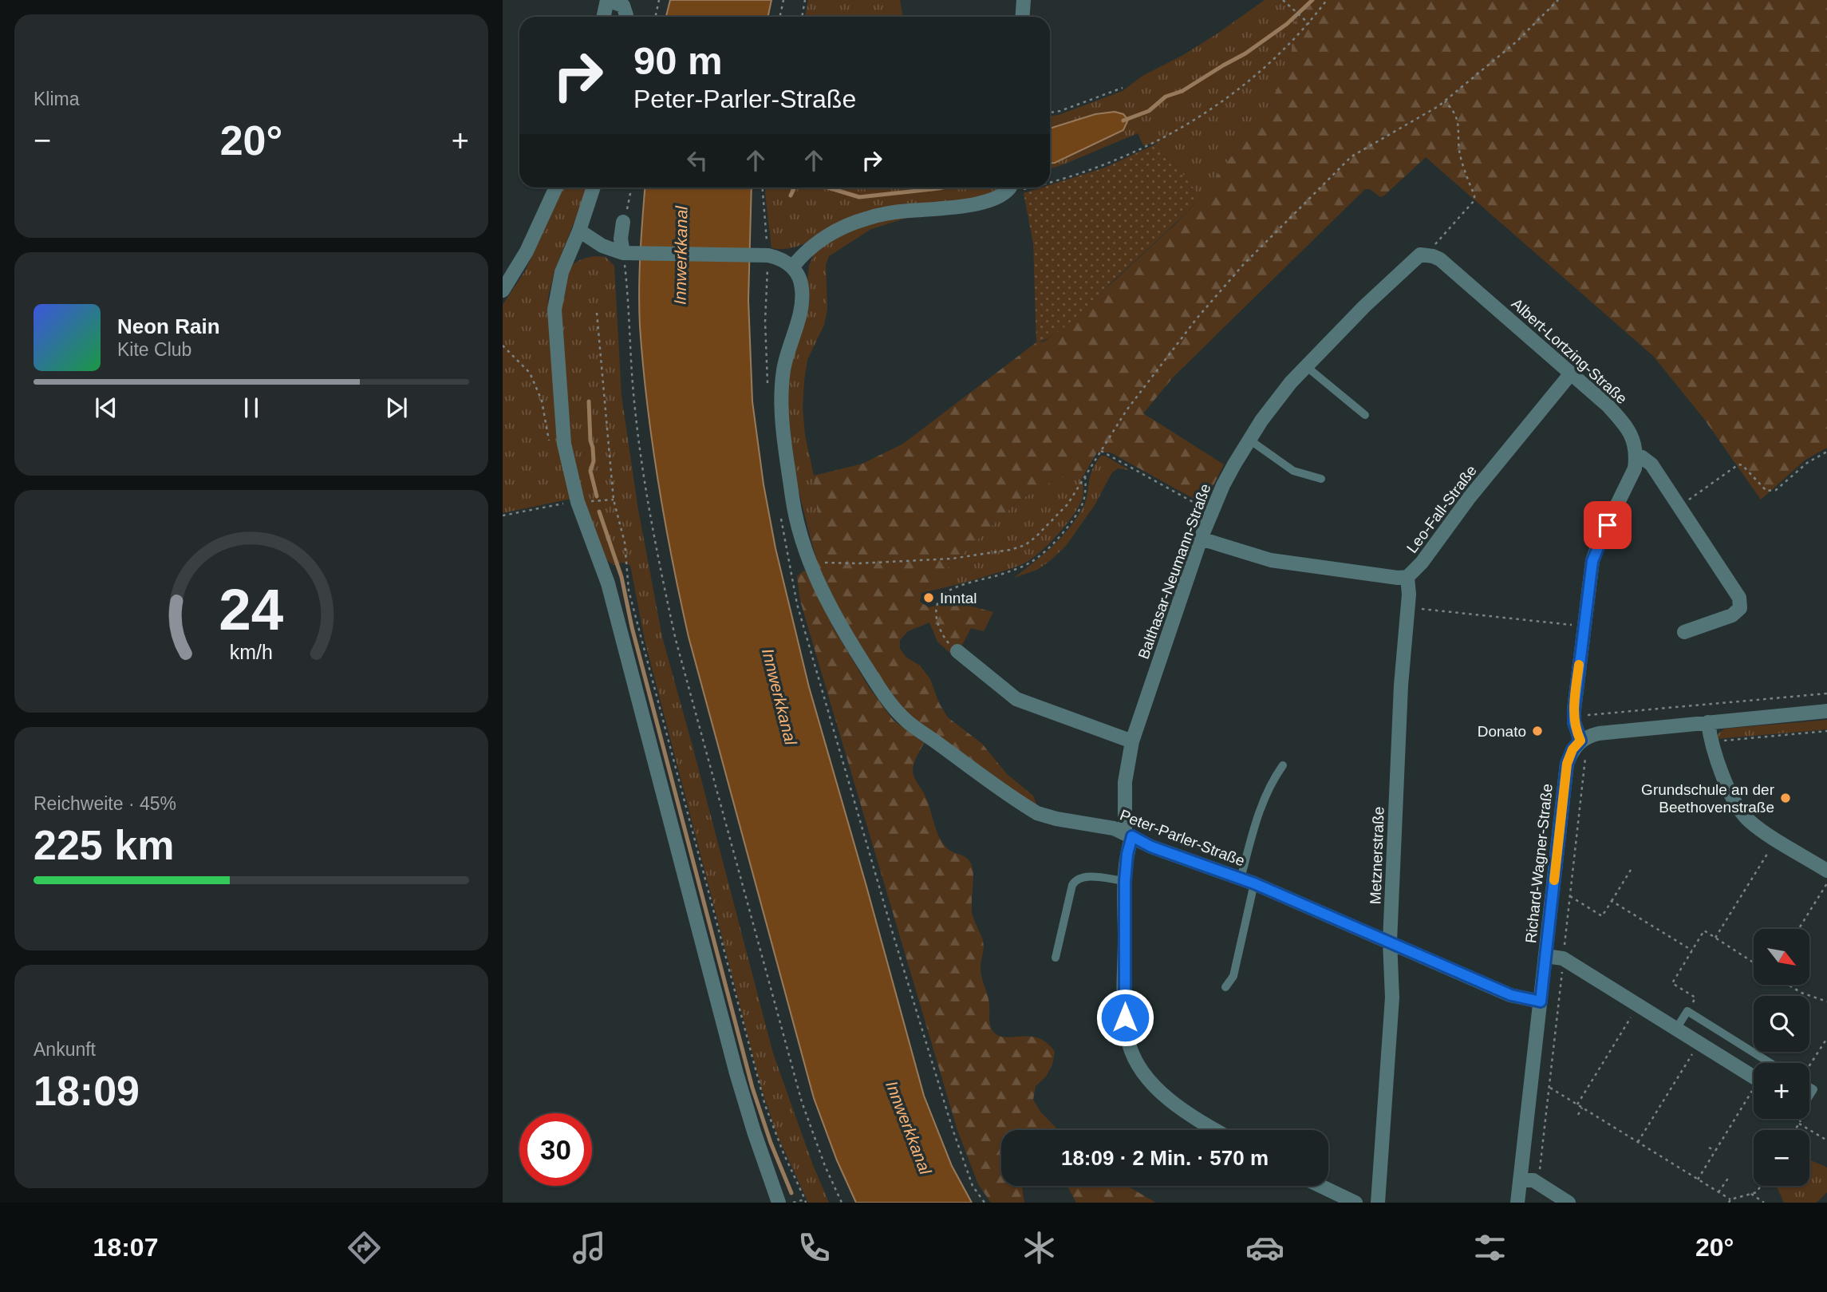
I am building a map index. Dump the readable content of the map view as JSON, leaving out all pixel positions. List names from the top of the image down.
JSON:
{
  "streets": {
    "street": [
      "Albert-Lortzing-Straße",
      "Leo-Fall-Straße",
      "Balthasar-Neumann-Straße",
      "Peter-Parler-Straße",
      "Metznerstraße",
      "Richard-Wagner-Straße"
    ]
  },
  "crossings": [
    ["Albert-Lortzing-Straße", "Leo-Fall-Straße"],
    ["Albert-Lortzing-Straße", "Balthasar-Neumann-Straße"],
    ["Leo-Fall-Straße", "Balthasar-Neumann-Straße"],
    ["Leo-Fall-Straße", "Metznerstraße"],
    ["Balthasar-Neumann-Straße", "Peter-Parler-Straße"],
    ["Peter-Parler-Straße", "Metznerstraße"],
    ["Peter-Parler-Straße", "Richard-Wagner-Straße"]
  ],
  "water": ["Innwerkkanal"],
  "places": ["Inntal", "Donato", "Grundschule an der Beethovenstraße"],
  "north": "bottom right",
  "page": {
    "tile": [
      "Klima",
      ["Reichweite · 45%", "225 km"],
      ["Ankunft", "18:09"]
    ],
    "turn": ["90 m", "Peter-Parler-Straße"],
    "heat": ["−", "20°", "+"],
    "song": ["Neon Rain", "Kite Club"],
    "map_buttons": ["+", "−"],
    "limit": "30",
    "trip": "18:09 · 2 Min. · 570 m",
    "tabs": ["18:07", "20°"],
    "gauge": ["24", "km/h"]
  }
}
